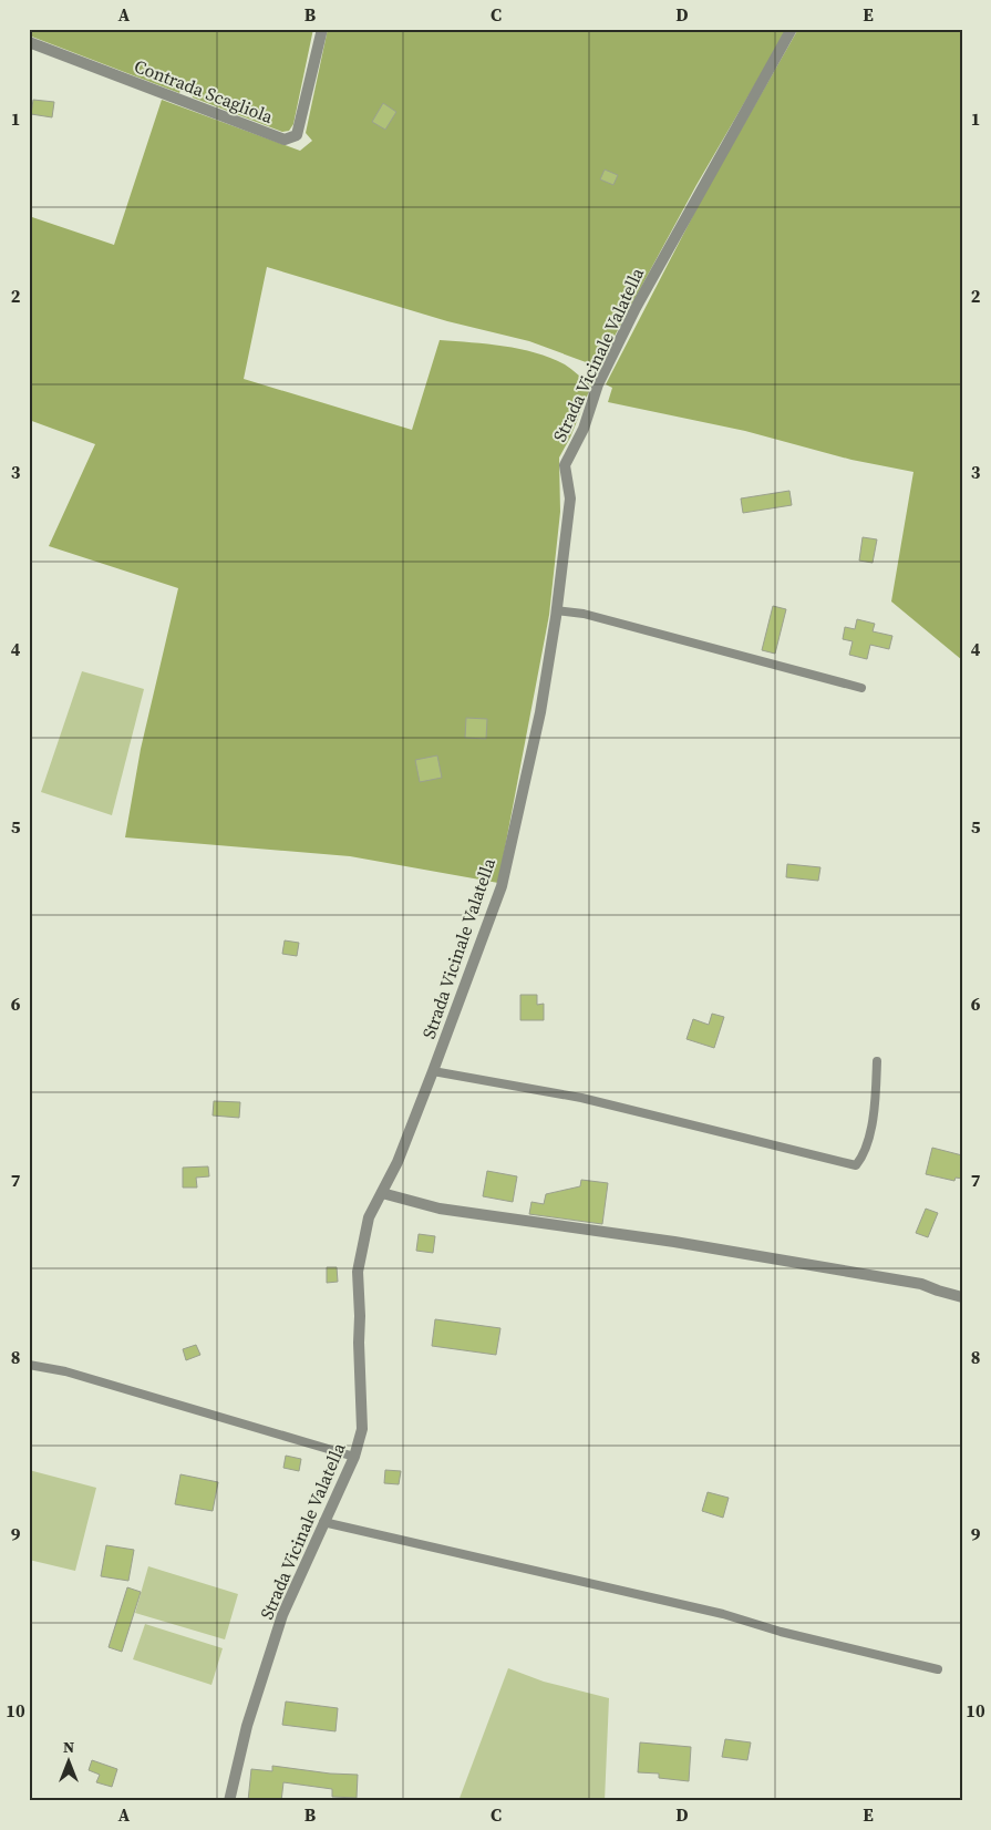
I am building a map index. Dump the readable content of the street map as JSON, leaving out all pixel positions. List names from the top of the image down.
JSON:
{
  "streets": {
    "street": ["Contrada Scagliola", "Strada Vicinale Valatella"]
  },
  "north": "top",
  "grid": {
    "columns": [
      "A",
      "B",
      "C",
      "D",
      "E"
    ],
    "rows": [
      "1",
      "2",
      "3",
      "4",
      "5",
      "6",
      "7",
      "8",
      "9",
      "10"
    ]
  }
}
